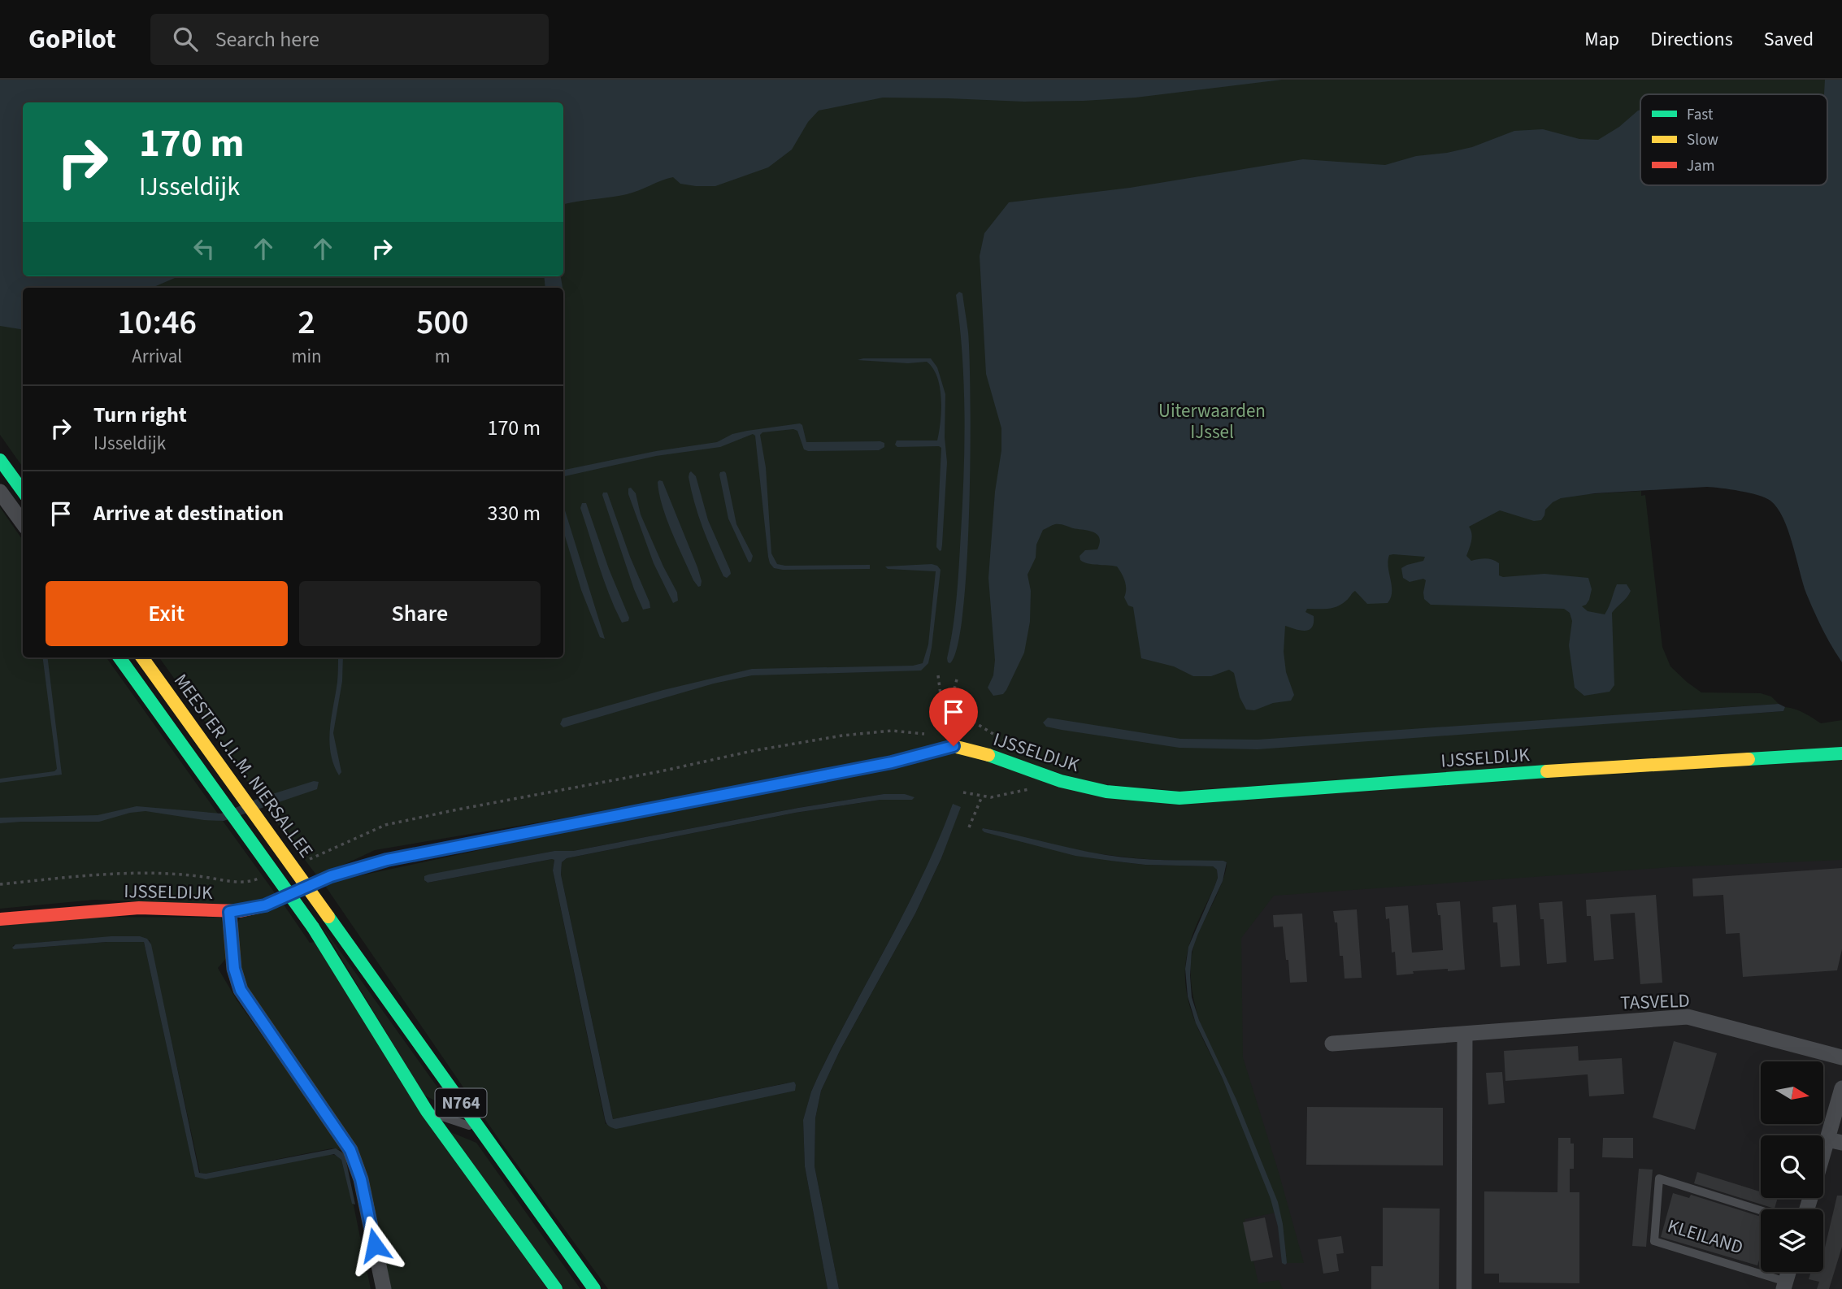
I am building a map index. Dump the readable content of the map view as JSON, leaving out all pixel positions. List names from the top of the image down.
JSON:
{
  "streets": {
    "street": [
      "IJSSELDIJK",
      "MEESTER J.L.M. NIERSALLEE",
      "TASVELD",
      "N764"
    ],
    "lane": ["KLEILAND"]
  },
  "parks": ["Uiterwaarden IJssel"],
  "legend": ["Fast", "Slow", "Jam"],
  "north": "right",
  "page": {
    "header": "GoPilot",
    "search": "Search here",
    "nav": ["Map", "Directions", "Saved"],
    "turn": ["170 m", "IJsseldijk"],
    "eta": [
      "10:46",
      "Arrival",
      "2",
      "min",
      "500",
      "m"
    ],
    "list": [
      {
        "name": "Turn right",
        "note": "IJsseldijk",
        "value": "170 m"
      },
      {
        "name": "Arrive at destination",
        "value": "330 m"
      }
    ],
    "buttons": ["Exit", "Share"]
  }
}
